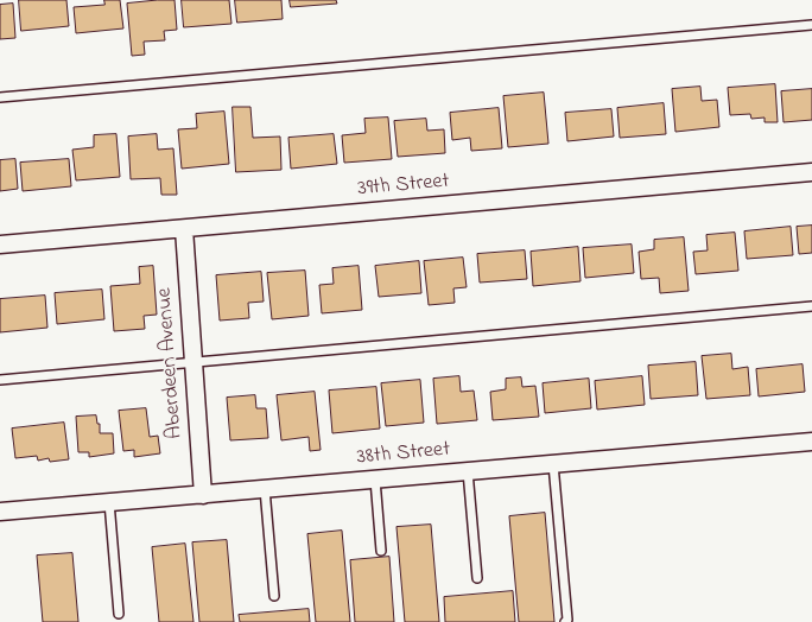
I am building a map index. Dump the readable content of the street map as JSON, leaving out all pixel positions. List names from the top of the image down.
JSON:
{
  "streets": {
    "street": ["39th Street", "Aberdeen Avenue", "38th Street"]
  },
  "crossings": [
    ["39th Street", "Aberdeen Avenue"],
    ["Aberdeen Avenue", "38th Street"]
  ]
}
